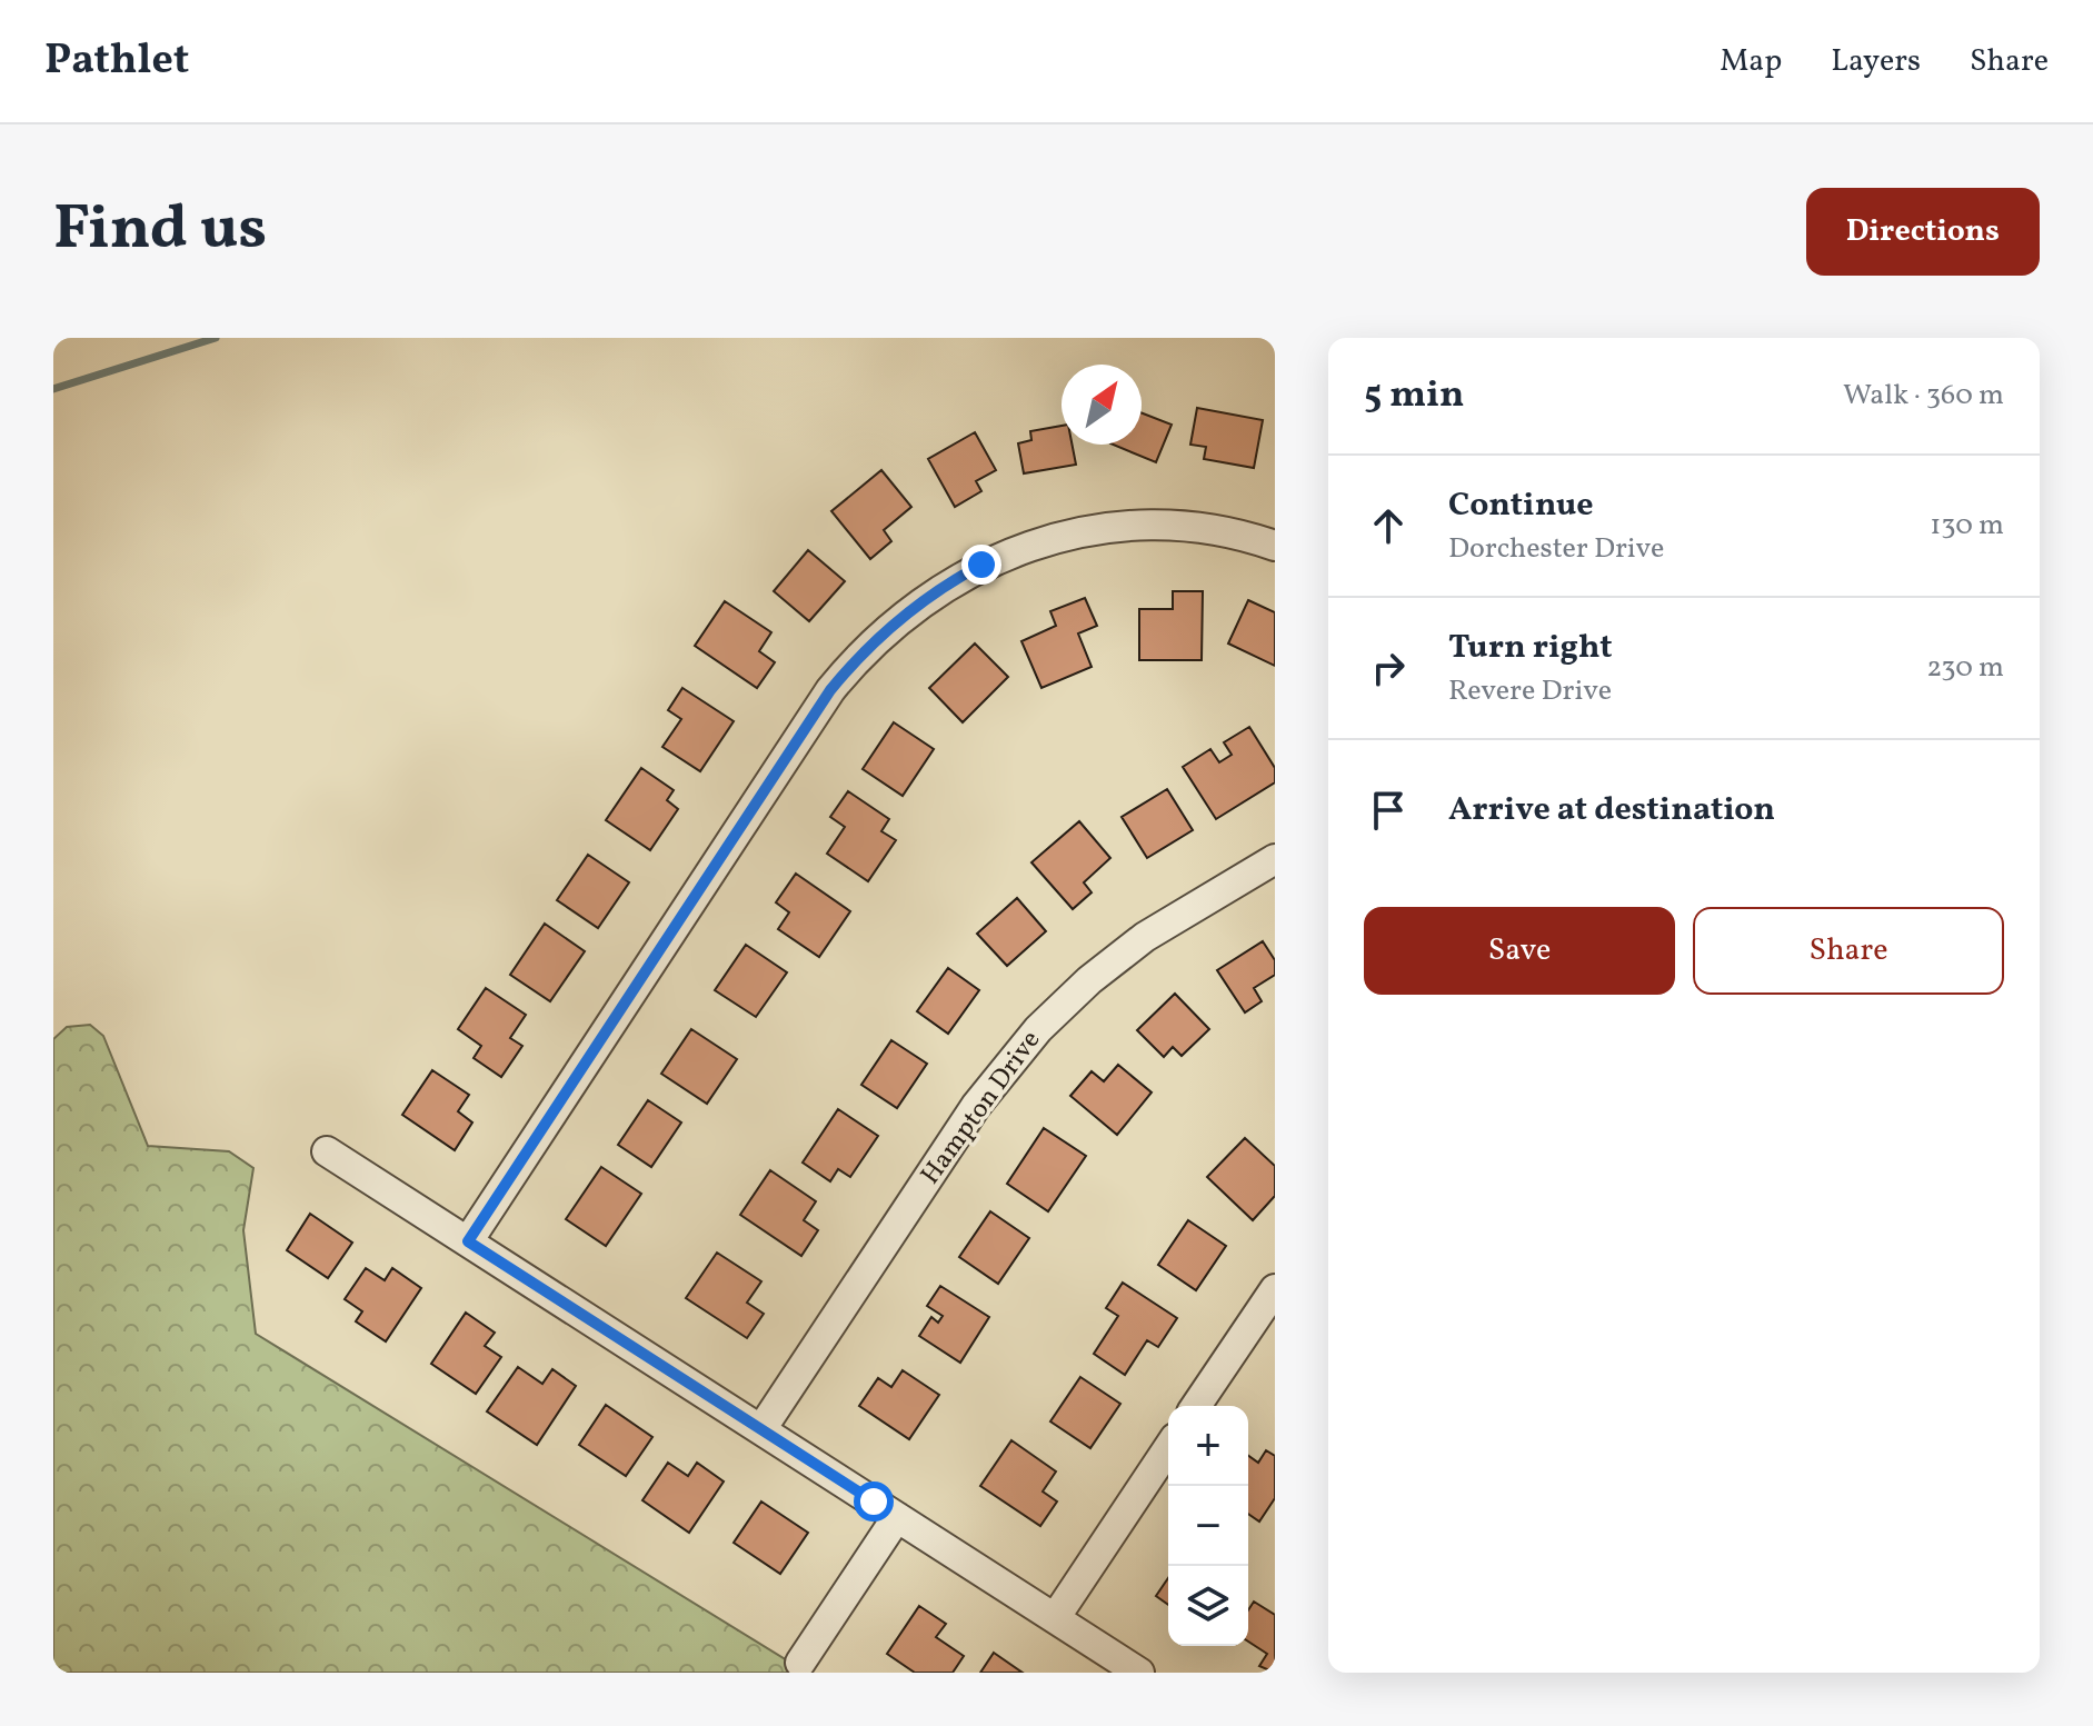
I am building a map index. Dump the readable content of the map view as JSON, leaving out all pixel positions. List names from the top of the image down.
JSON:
{
  "streets": {
    "street": ["Hampton Drive"]
  },
  "north": "top right",
  "page": {
    "header": "Pathlet",
    "nav": ["Map", "Layers", "Share"],
    "title": "Find us",
    "buttons": [
      "Directions",
      ["Save", "Share"]
    ],
    "heading": ["5 min", "Walk · 360 m"],
    "list": [
      ["Continue", "Dorchester Drive", "130 m"],
      ["Turn right", "Revere Drive", "230 m"],
      "Arrive at destination"
    ],
    "map_buttons": ["+", "−"]
  }
}
